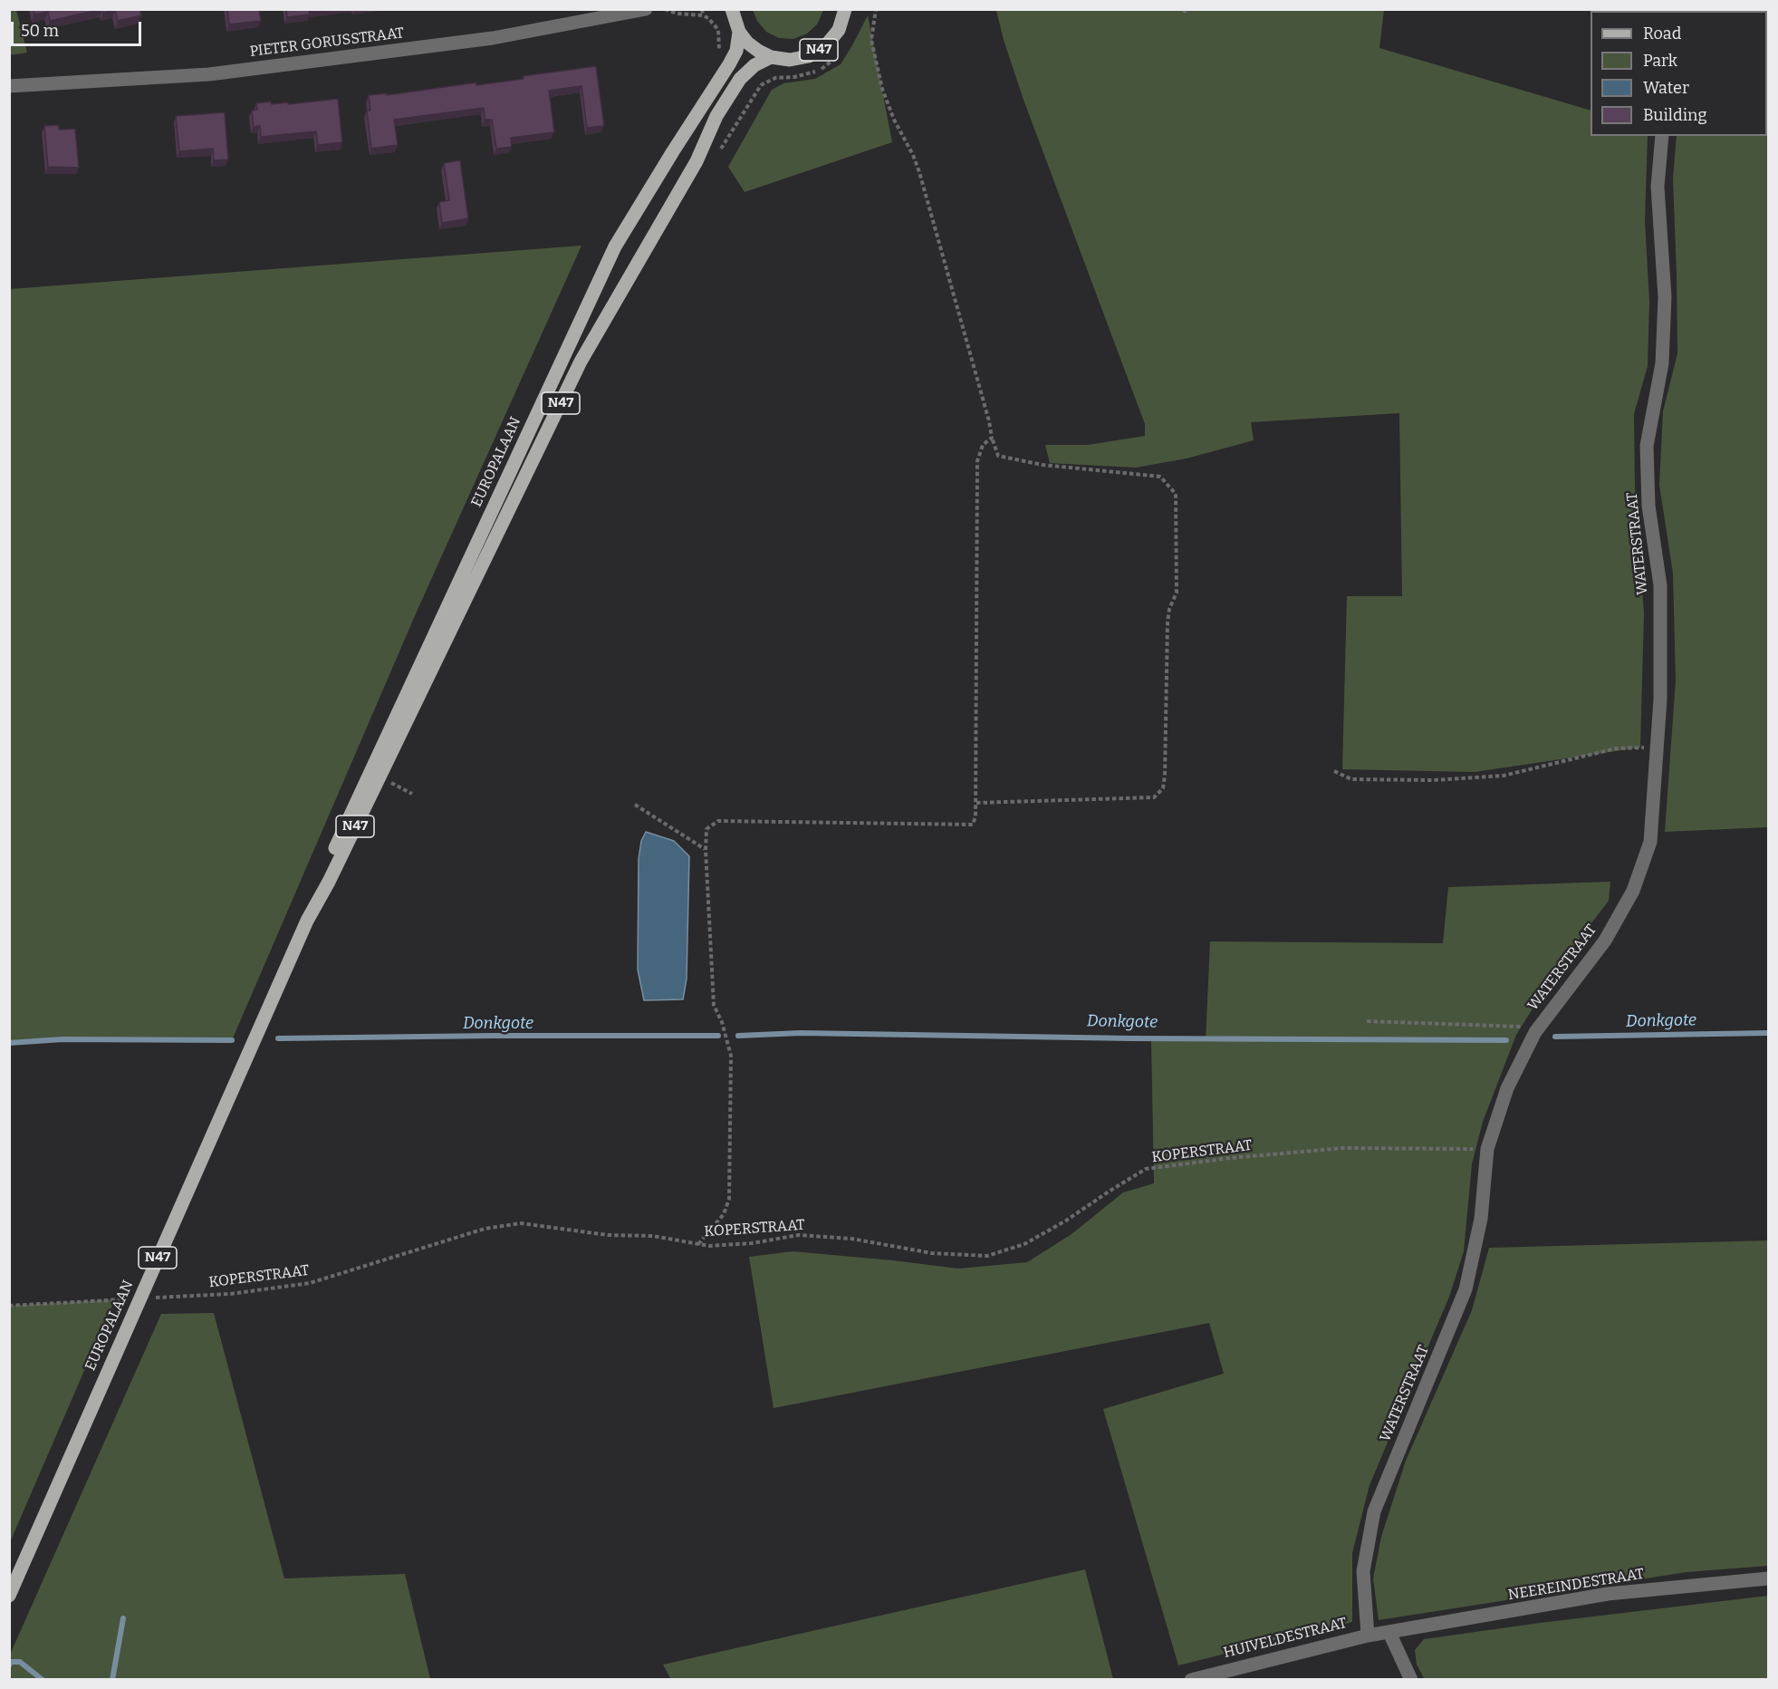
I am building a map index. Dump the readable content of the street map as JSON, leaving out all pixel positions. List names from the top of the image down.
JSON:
{
  "streets": {
    "main road": ["N47", "EUROPALAAN"],
    "street": [
      "PIETER GORUSSTRAAT",
      "WATERSTRAAT",
      "NEEREINDESTRAAT",
      "HUIVELDESTRAAT"
    ],
    "path": ["KOPERSTRAAT"]
  },
  "crossings": [
    ["N47", "EUROPALAAN"],
    ["EUROPALAAN", "KOPERSTRAAT"],
    ["WATERSTRAAT", "KOPERSTRAAT"],
    ["WATERSTRAAT", "HUIVELDESTRAAT"],
    ["NEEREINDESTRAAT", "HUIVELDESTRAAT"]
  ],
  "water": ["Donkgote"],
  "legend": [
    "Road",
    "Park",
    "Water",
    "Building"
  ],
  "scale_bar": "50 m"
}
